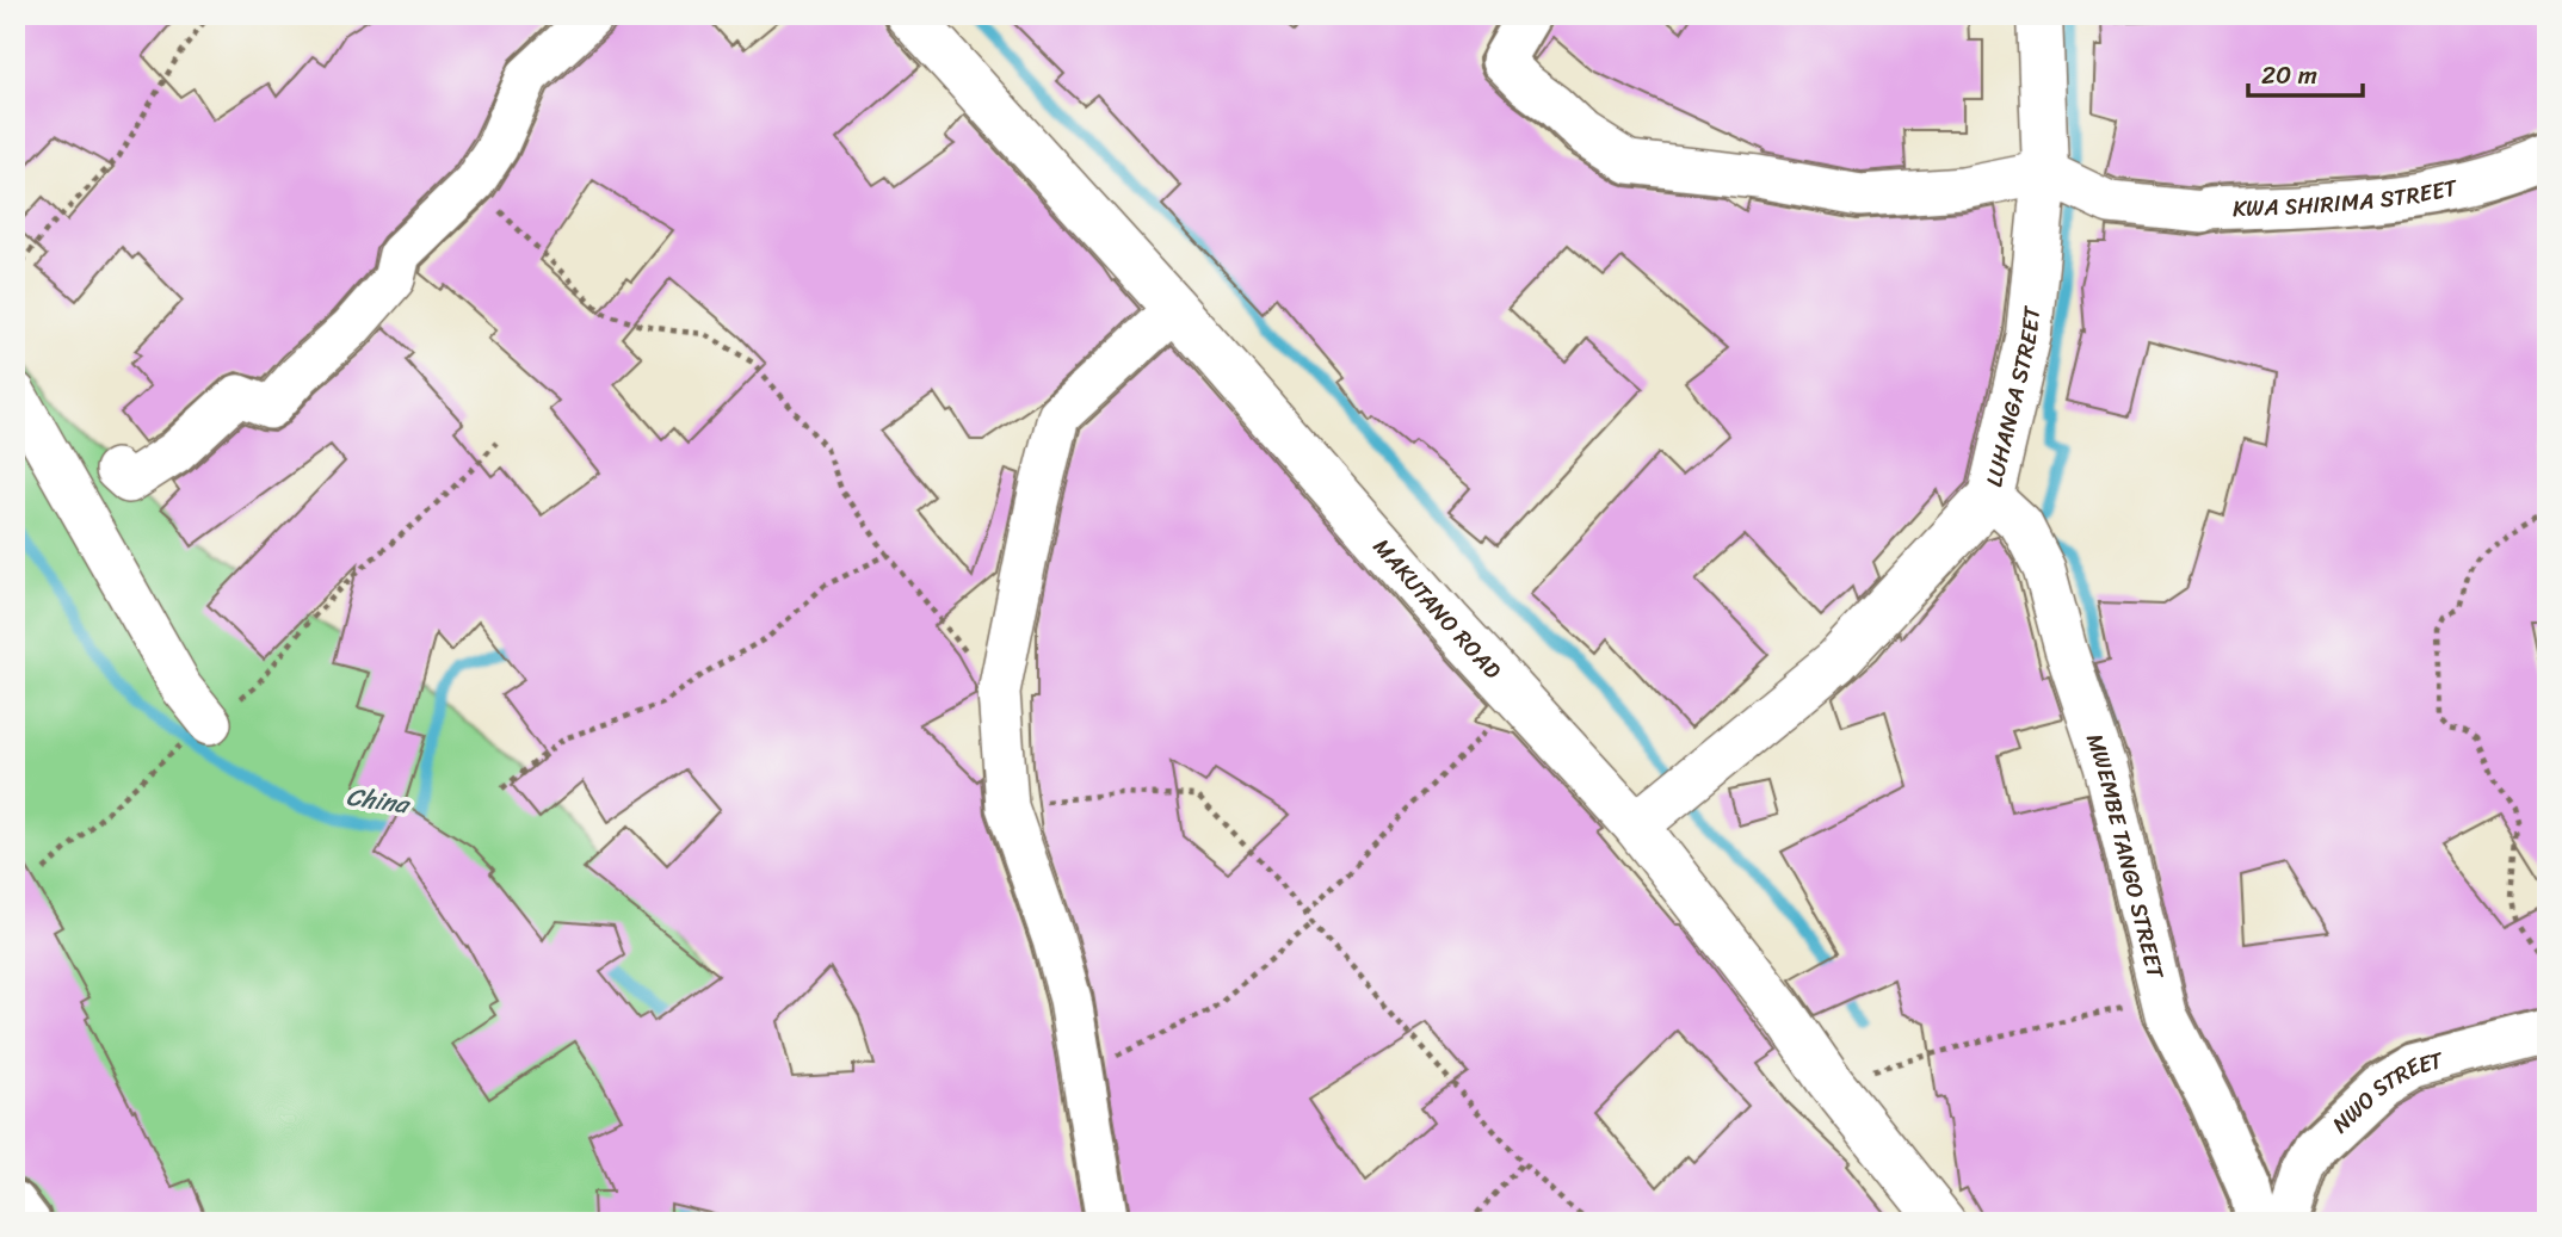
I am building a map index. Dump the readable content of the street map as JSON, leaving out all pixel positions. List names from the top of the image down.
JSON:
{
  "streets": {
    "street": [
      "KWA SHIRIMA STREET",
      "LUHANGA STREET",
      "MAKUTANO ROAD",
      "MWEMBE TANGO STREET",
      "NWO STREET"
    ]
  },
  "crossings": [
    ["KWA SHIRIMA STREET", "LUHANGA STREET"],
    ["LUHANGA STREET", "MAKUTANO ROAD"],
    ["LUHANGA STREET", "MWEMBE TANGO STREET"]
  ],
  "water": ["China"],
  "scale_bar": "20 m"
}
